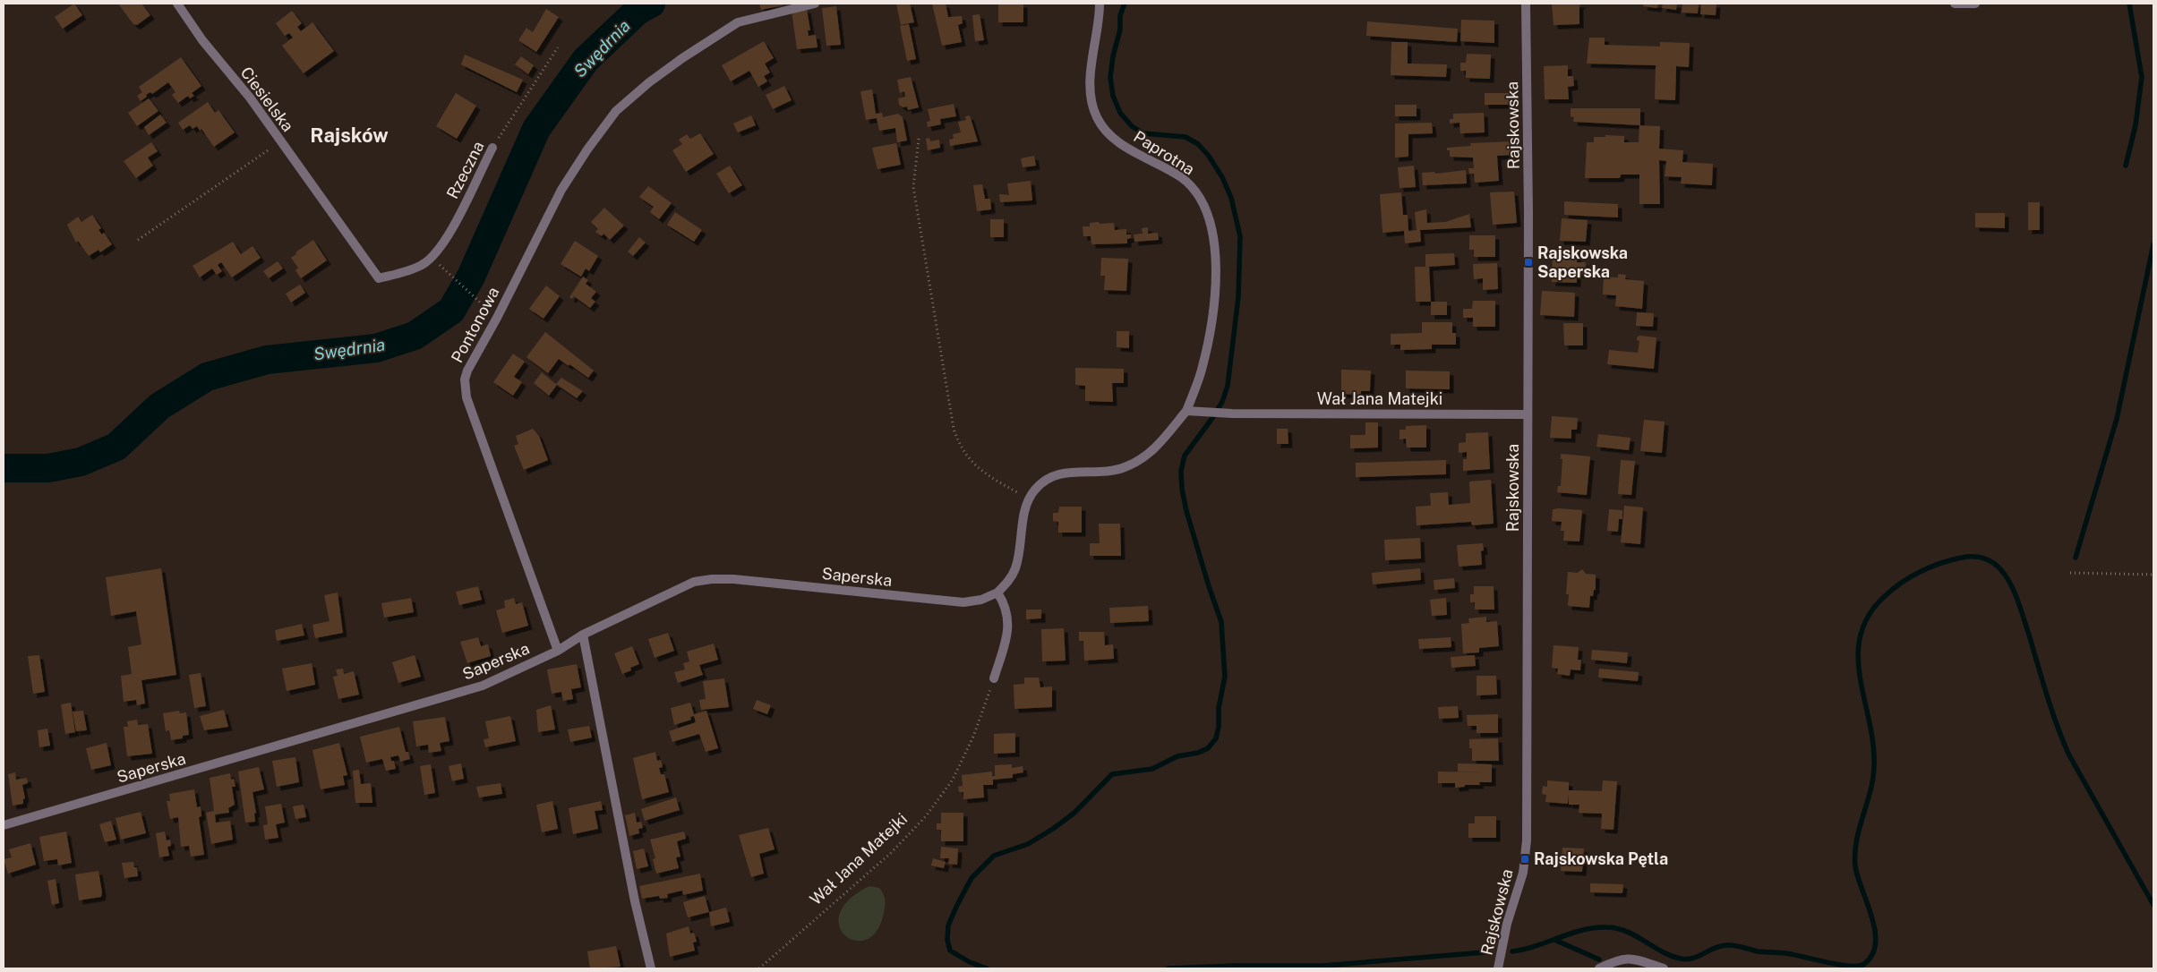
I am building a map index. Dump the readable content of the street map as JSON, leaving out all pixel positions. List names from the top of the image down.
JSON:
{
  "streets": {
    "street": [
      "Ciesielska",
      "Rajskowska",
      "Paprotna",
      "Rzeczna",
      "Pontonowa",
      "Wał Jana Matejki",
      "Saperska"
    ]
  },
  "crossings": [
    ["Ciesielska", "Rzeczna"],
    ["Rajskowska", "Wał Jana Matejki"],
    ["Paprotna", "Wał Jana Matejki"],
    ["Pontonowa", "Saperska"]
  ],
  "districts": ["Rajsków"],
  "water": ["Swędrnia"],
  "places": {
    "transit": ["Rajskowska Saperska", "Rajskowska Pętla"]
  }
}
